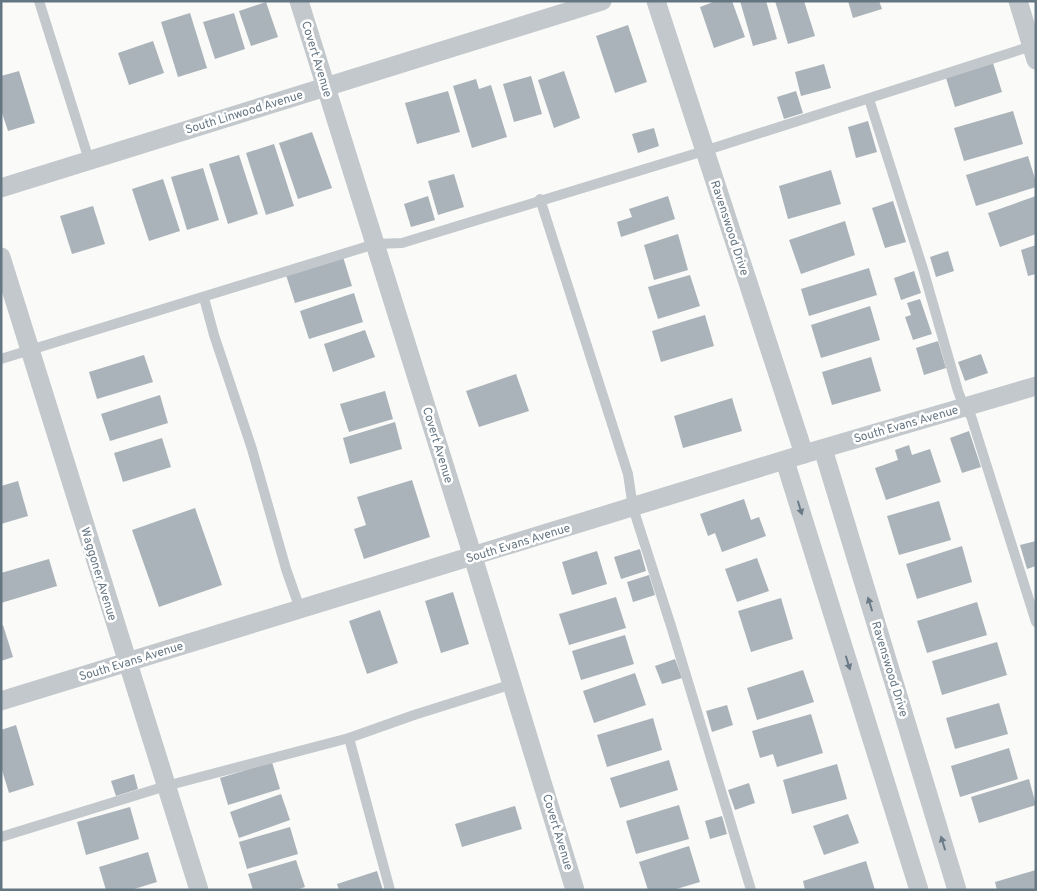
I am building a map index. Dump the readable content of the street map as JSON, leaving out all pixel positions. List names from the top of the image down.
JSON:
{
  "streets": {
    "street": [
      "Covert Avenue",
      "South Linwood Avenue",
      "Ravenswood Drive",
      "South Evans Avenue",
      "Waggoner Avenue"
    ]
  },
  "crossings": [
    ["Covert Avenue", "South Linwood Avenue"],
    ["Covert Avenue", "South Evans Avenue"],
    ["Ravenswood Drive", "South Evans Avenue"],
    ["South Evans Avenue", "Waggoner Avenue"]
  ]
}
